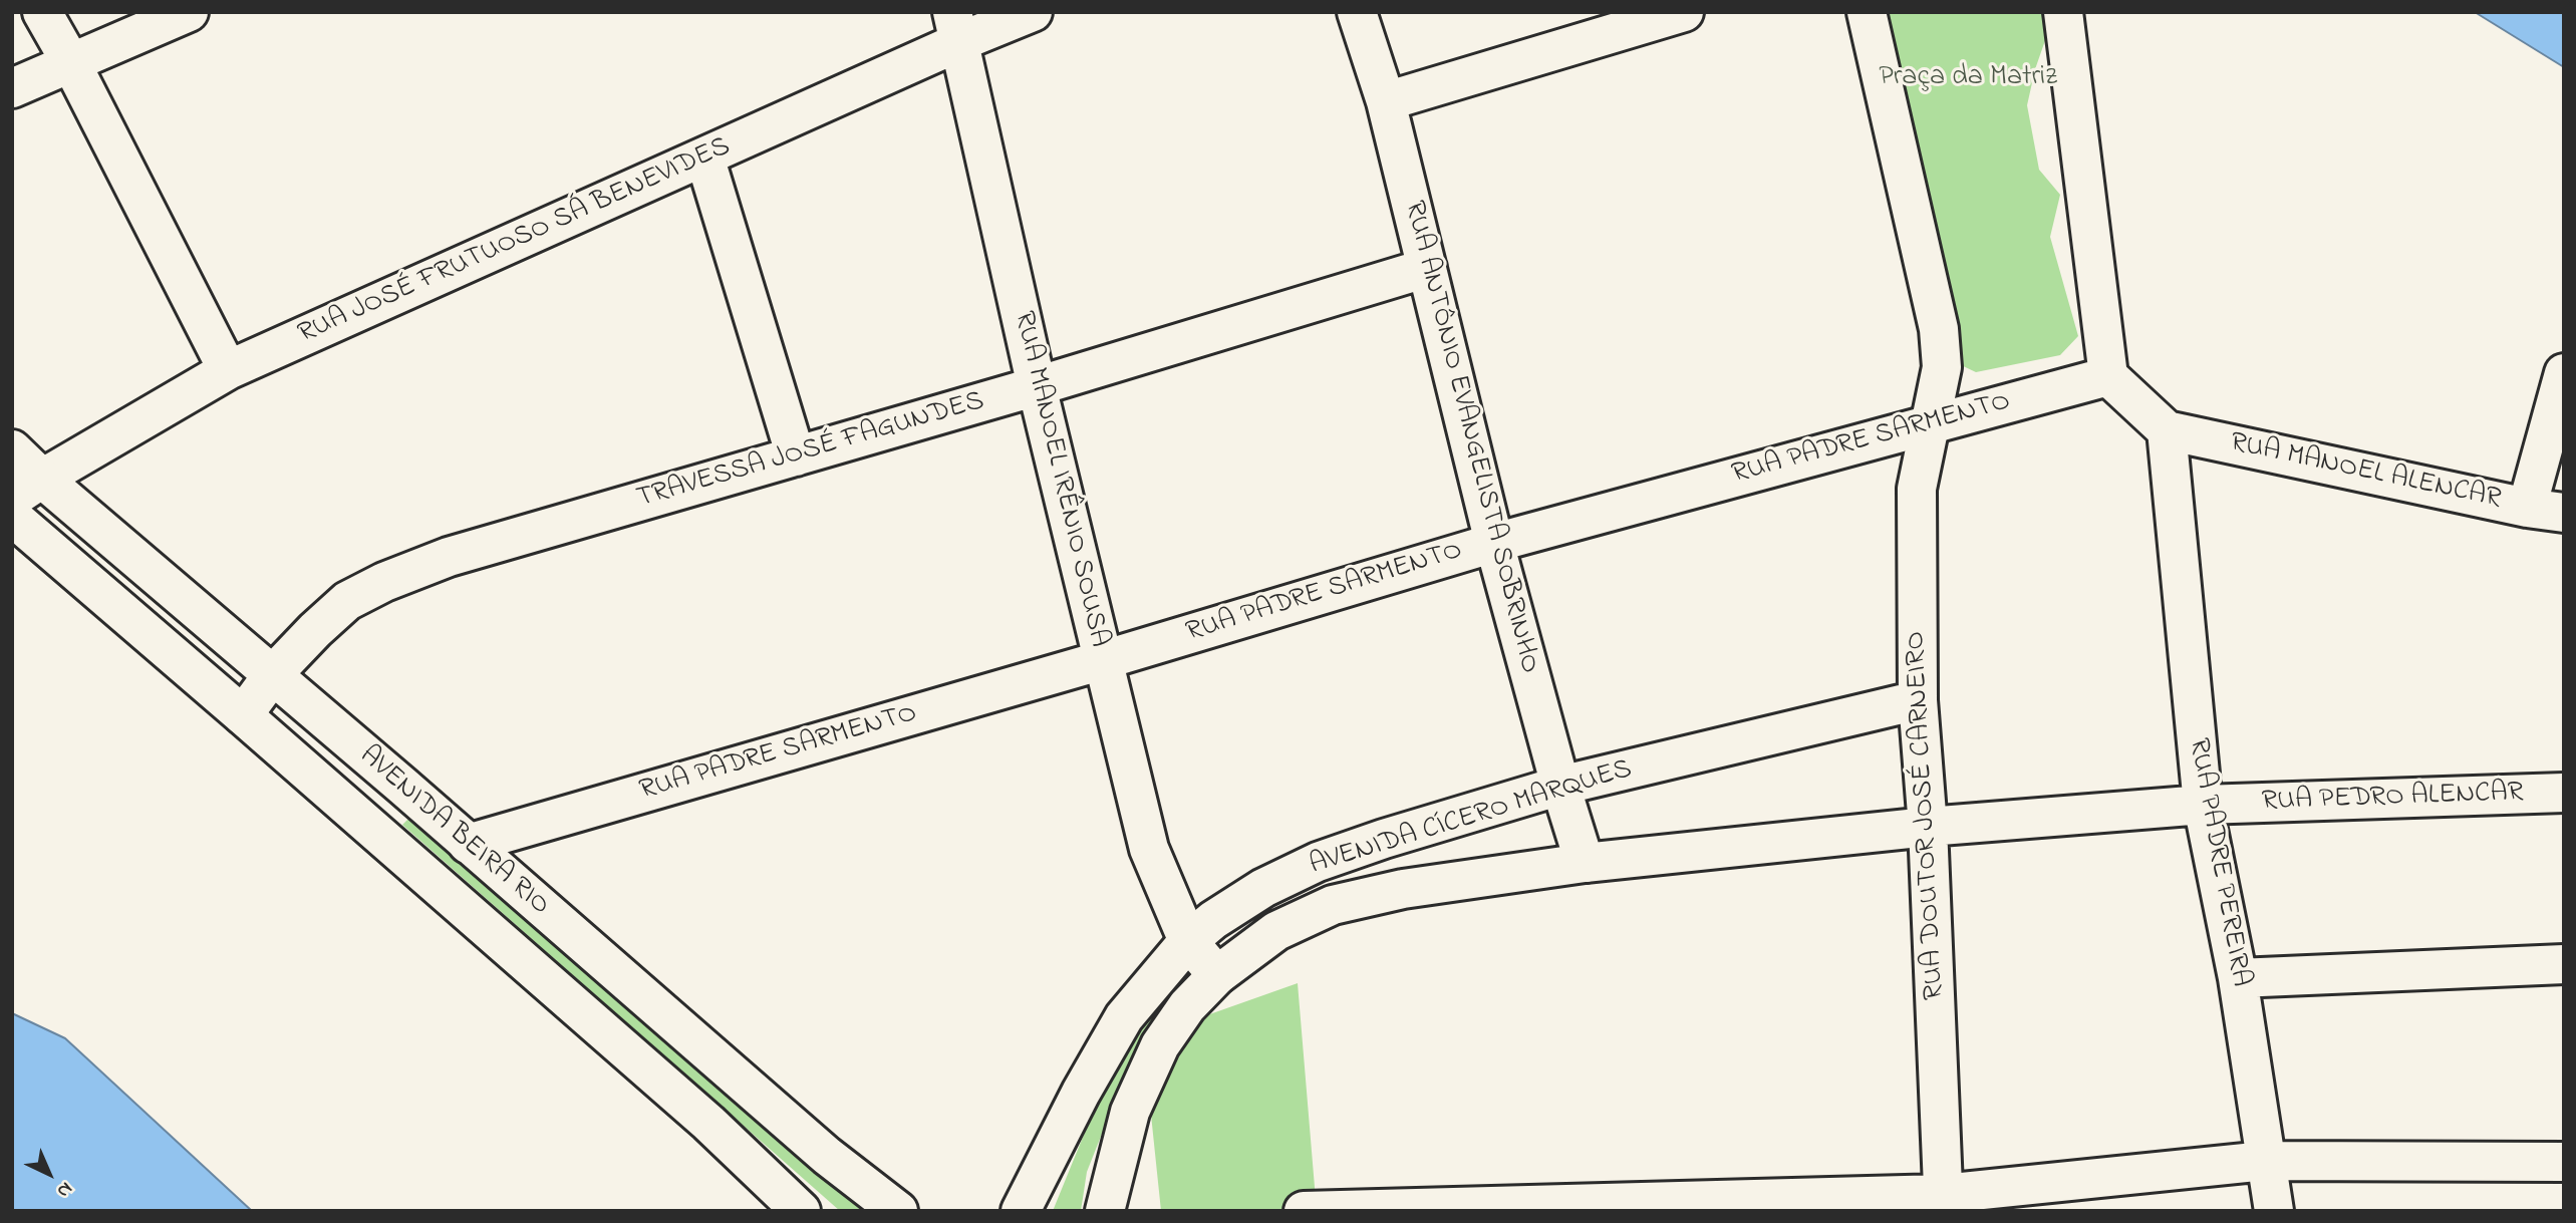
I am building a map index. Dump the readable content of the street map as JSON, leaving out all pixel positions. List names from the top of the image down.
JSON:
{
  "streets": {
    "street": [
      "RUA JOSÉ FRUTUOSO SÁ BENEVIDES",
      "RUA ANTÔNIO EVANGELISTA SOBRINHO",
      "RUA PADRE SARMENTO",
      "TRAVESSA JOSÉ FAGUNDES",
      "RUA MANOEL ALENCAR",
      "RUA MANOEL IRÊNIO SOUSA",
      "RUA PEDRO ALENCAR",
      "RUA DOUTOR JOSÉ CARNEIRO",
      "AVENIDA CÍCERO MARQUES",
      "AVENIDA BEIRA RIO",
      "RUA PADRE PEREIRA"
    ]
  },
  "crossings": [
    ["RUA JOSÉ FRUTUOSO SÁ BENEVIDES", "RUA MANOEL IRÊNIO SOUSA"],
    ["RUA JOSÉ FRUTUOSO SÁ BENEVIDES", "AVENIDA BEIRA RIO"],
    ["RUA ANTÔNIO EVANGELISTA SOBRINHO", "RUA PADRE SARMENTO"],
    ["RUA ANTÔNIO EVANGELISTA SOBRINHO", "TRAVESSA JOSÉ FAGUNDES"],
    ["RUA ANTÔNIO EVANGELISTA SOBRINHO", "AVENIDA CÍCERO MARQUES"],
    ["RUA PADRE SARMENTO", "RUA MANOEL IRÊNIO SOUSA"],
    ["RUA PADRE SARMENTO", "RUA DOUTOR JOSÉ CARNEIRO"],
    ["RUA PADRE SARMENTO", "AVENIDA BEIRA RIO"],
    ["TRAVESSA JOSÉ FAGUNDES", "RUA MANOEL IRÊNIO SOUSA"],
    ["TRAVESSA JOSÉ FAGUNDES", "AVENIDA BEIRA RIO"],
    ["RUA MANOEL ALENCAR", "RUA PADRE PEREIRA"],
    ["RUA MANOEL IRÊNIO SOUSA", "AVENIDA CÍCERO MARQUES"],
    ["RUA PEDRO ALENCAR", "RUA DOUTOR JOSÉ CARNEIRO"],
    ["RUA PEDRO ALENCAR", "AVENIDA CÍCERO MARQUES"],
    ["RUA PEDRO ALENCAR", "RUA PADRE PEREIRA"],
    ["RUA DOUTOR JOSÉ CARNEIRO", "AVENIDA CÍCERO MARQUES"]
  ],
  "parks": ["Praça da Matriz"],
  "north": "bottom right"
}
